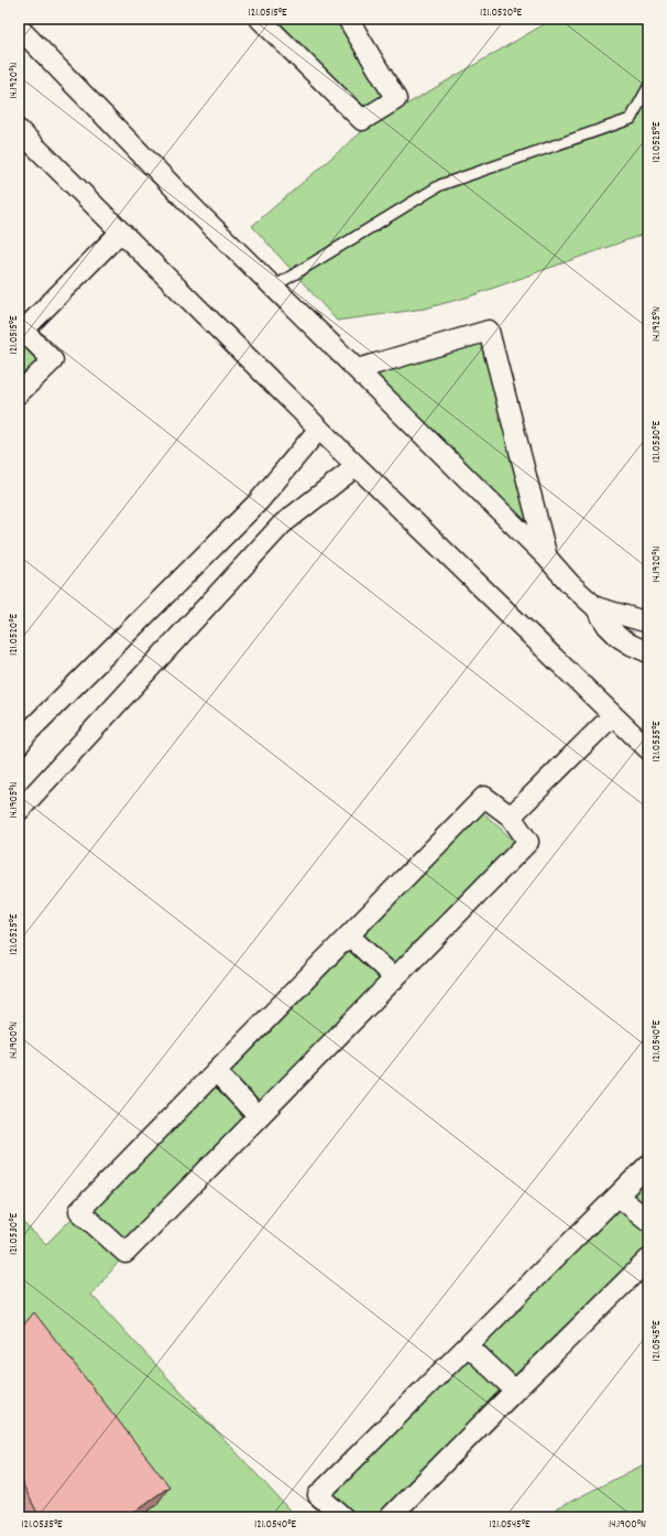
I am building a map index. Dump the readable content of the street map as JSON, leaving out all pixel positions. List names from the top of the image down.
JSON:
{
  "coordinates": [
    "121.0515°E",
    "121.0520°E",
    "14.1920°N",
    "121.0525°E",
    "14.1925°N",
    "121.0530°E",
    "121.0535°E",
    "14.1905°N",
    "14.1900°N",
    "121.0540°E",
    "121.0545°E"
  ]
}
